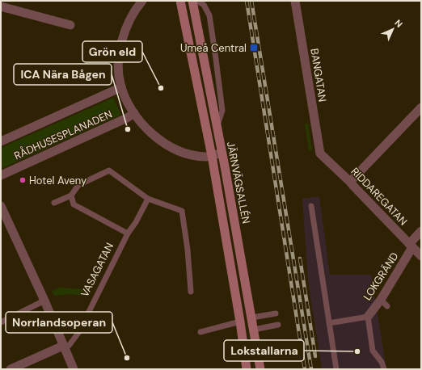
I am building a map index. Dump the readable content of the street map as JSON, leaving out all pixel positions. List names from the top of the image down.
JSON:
{
  "streets": {
    "main road": ["JÄRNVÄGSALLÉN"],
    "street": [
      "BANGATAN",
      "RÅDHUSESPLANADEN",
      "RIDDAREGATAN",
      "VASAGATAN",
      "LOKGRÄND"
    ]
  },
  "crossings": [
    ["BANGATAN", "RIDDAREGATAN"],
    ["RIDDAREGATAN", "LOKGRÄND"]
  ],
  "places": {
    "transit": ["Umeå Central"],
    "other": [
      "Grön eld",
      "ICA Nära Bågen",
      "Hotel Aveny",
      "Lokstallarna",
      "Norrlandsoperan"
    ]
  },
  "north": "top right"
}
